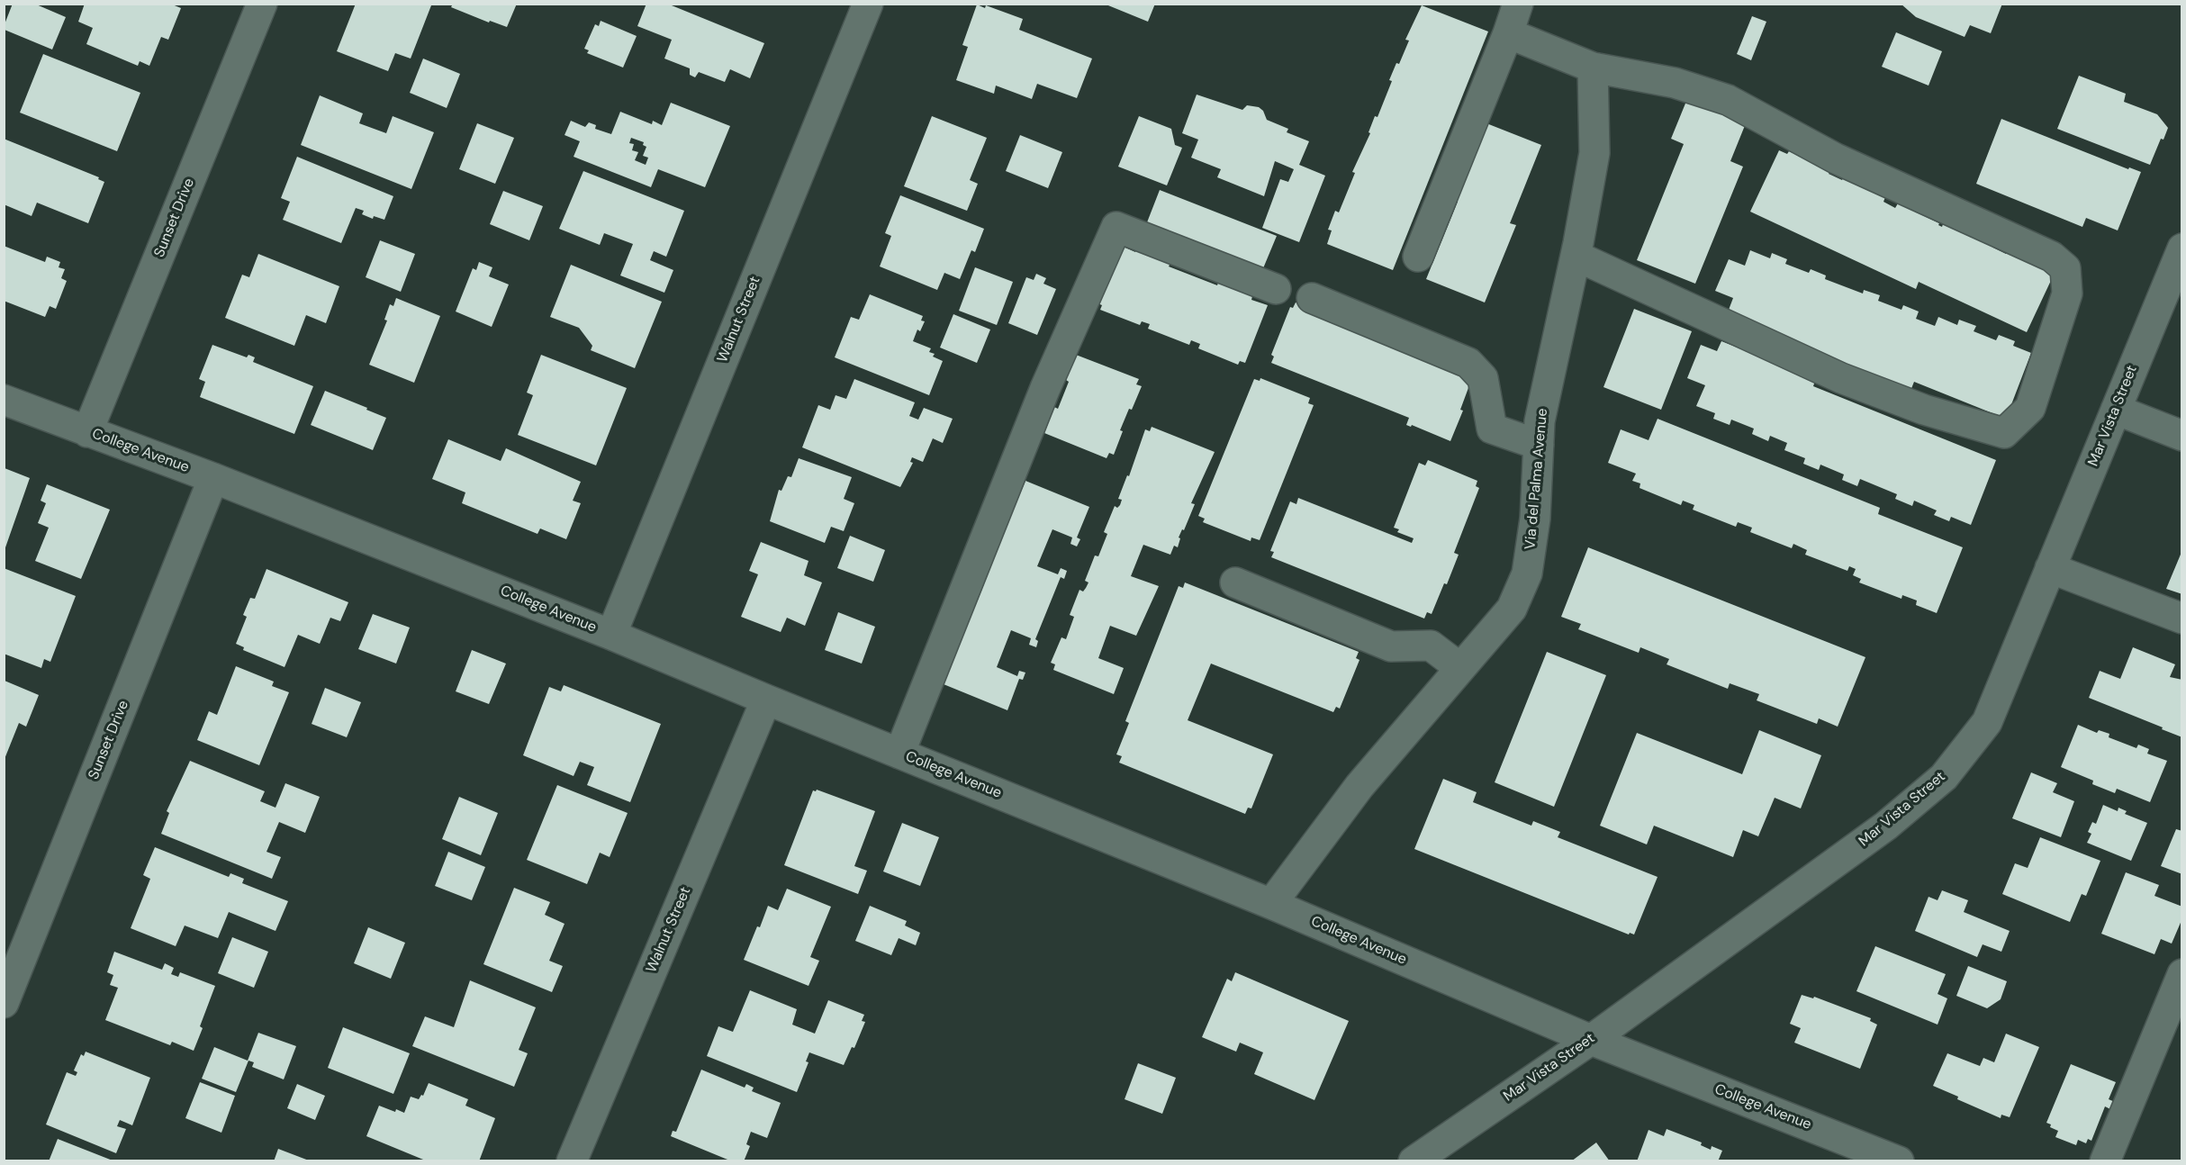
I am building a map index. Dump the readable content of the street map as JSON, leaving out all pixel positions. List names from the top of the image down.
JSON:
{
  "streets": {
    "street": [
      "Sunset Drive",
      "Walnut Street",
      "Mar Vista Street",
      "College Avenue",
      "Via del Palma Avenue"
    ]
  },
  "crossings": [
    ["Sunset Drive", "College Avenue"],
    ["Walnut Street", "College Avenue"],
    ["Mar Vista Street", "College Avenue"],
    ["College Avenue", "Via del Palma Avenue"]
  ]
}
